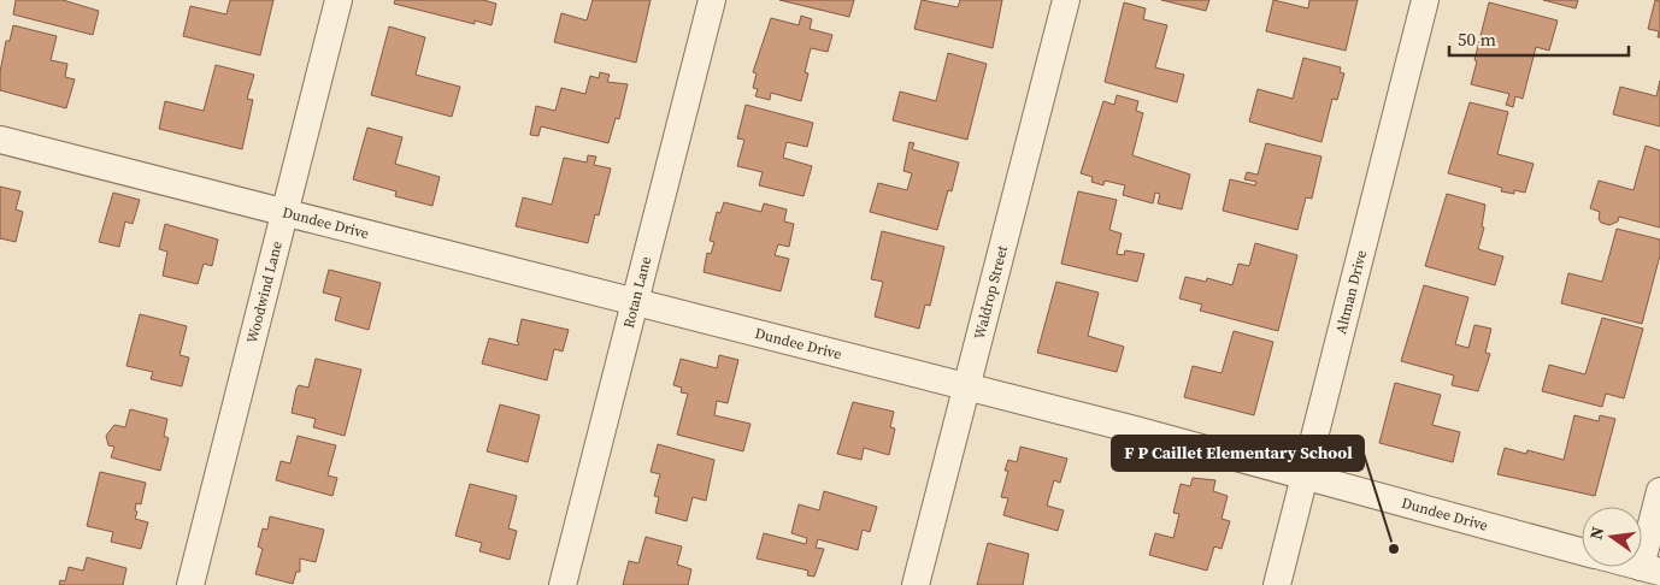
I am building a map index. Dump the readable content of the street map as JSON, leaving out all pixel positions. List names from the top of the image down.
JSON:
{
  "streets": {
    "street": [
      "Dundee Drive",
      "Woodwind Lane",
      "Rotan Lane",
      "Waldrop Street",
      "Altman Drive"
    ]
  },
  "crossings": [
    ["Dundee Drive", "Woodwind Lane"],
    ["Dundee Drive", "Rotan Lane"],
    ["Dundee Drive", "Waldrop Street"],
    ["Dundee Drive", "Altman Drive"]
  ],
  "places": ["F P Caillet Elementary School"],
  "scale_bar": "50 m",
  "north": "left"
}
